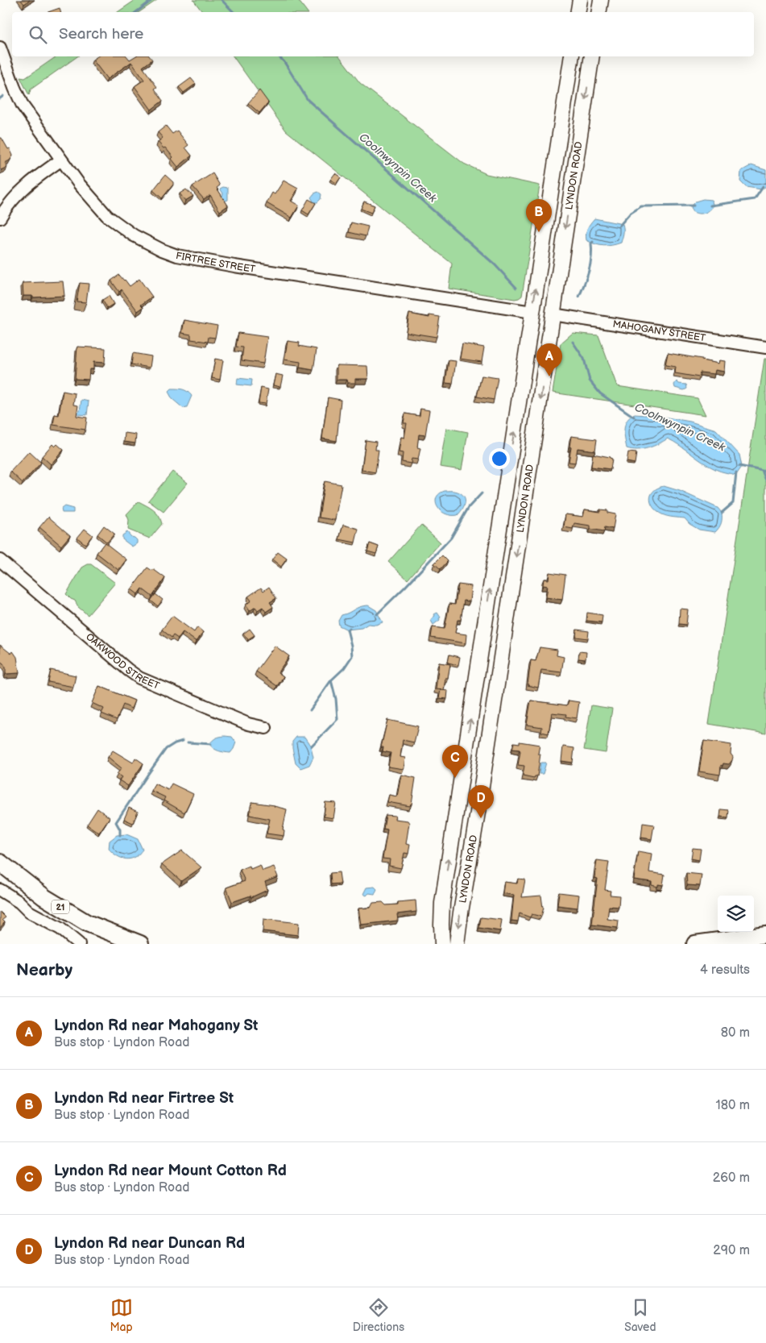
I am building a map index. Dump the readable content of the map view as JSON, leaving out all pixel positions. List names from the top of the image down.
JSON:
{
  "streets": {
    "highway": ["21"],
    "main road": ["LYNDON ROAD"],
    "street": ["FIRTREE STREET", "MAHOGANY STREET", "OAKWOOD STREET"]
  },
  "crossings": [
    ["LYNDON ROAD", "FIRTREE STREET"],
    ["LYNDON ROAD", "MAHOGANY STREET"]
  ],
  "water": ["Coolnwynpin Creek"],
  "page": {
    "search": "Search here",
    "pins": [
      "B",
      "A",
      "C",
      "D"
    ],
    "heading": ["Nearby", "4 results"],
    "list": [
      {
        "mark": "A",
        "name": "Lyndon Rd near Mahogany St",
        "note": "Bus stop · Lyndon Road",
        "value": "80 m"
      },
      {
        "mark": "B",
        "name": "Lyndon Rd near Firtree St",
        "note": "Bus stop · Lyndon Road",
        "value": "180 m"
      },
      {
        "mark": "C",
        "name": "Lyndon Rd near Mount Cotton Rd",
        "note": "Bus stop · Lyndon Road",
        "value": "260 m"
      },
      {
        "mark": "D",
        "name": "Lyndon Rd near Duncan Rd",
        "note": "Bus stop · Lyndon Road",
        "value": "290 m"
      }
    ],
    "nav": ["Map", "Directions", "Saved"]
  }
}
